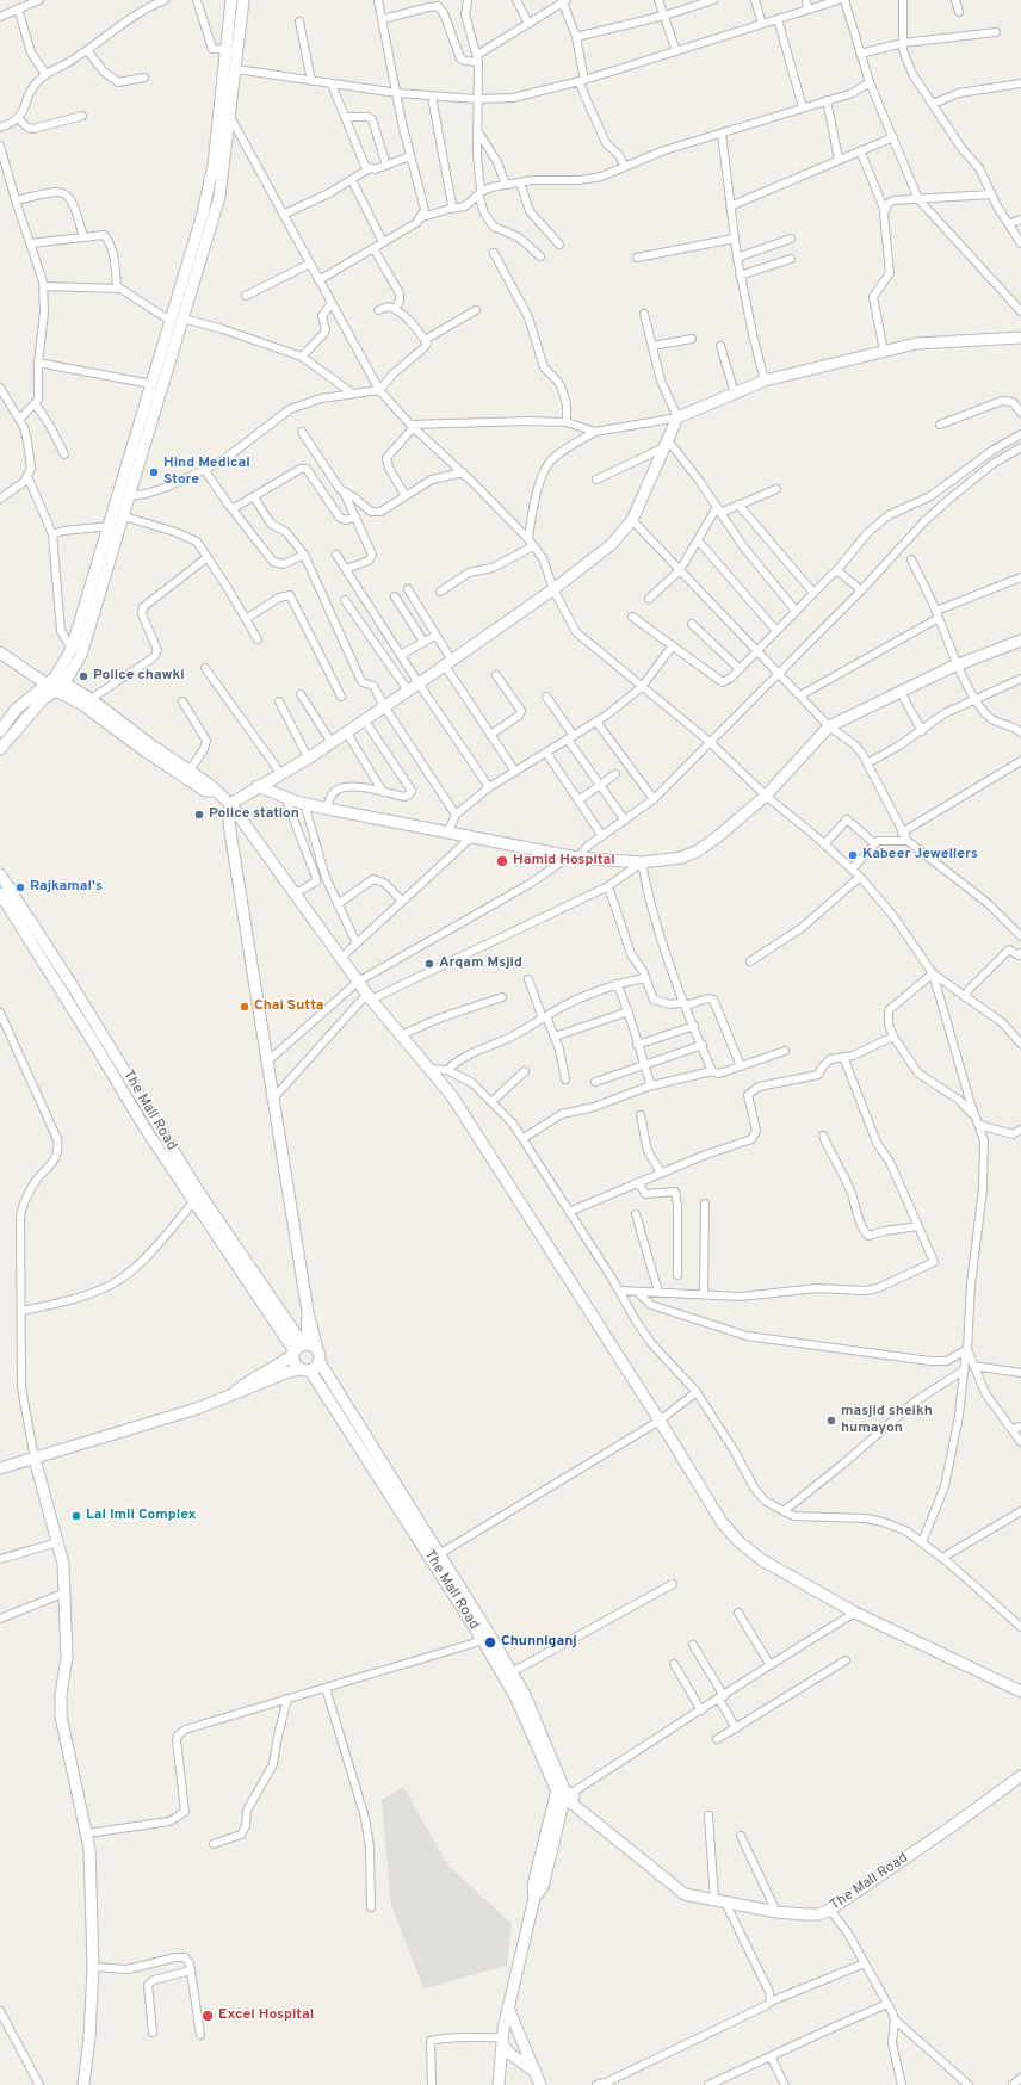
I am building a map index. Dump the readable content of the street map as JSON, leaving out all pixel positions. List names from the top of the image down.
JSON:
{
  "streets": {
    "street": ["The Mall Road"]
  },
  "places": [
    "Hind Medical Store",
    "Police chawki",
    "Police station",
    "Kabeer Jewellers",
    "Hamid Hospital",
    "Rajkamal's",
    "Arqam Msjid",
    "Chai Sutta",
    "masjid sheikh humayon",
    "Lal Imli Complex",
    "Chunniganj",
    "Excel Hospital"
  ]
}
